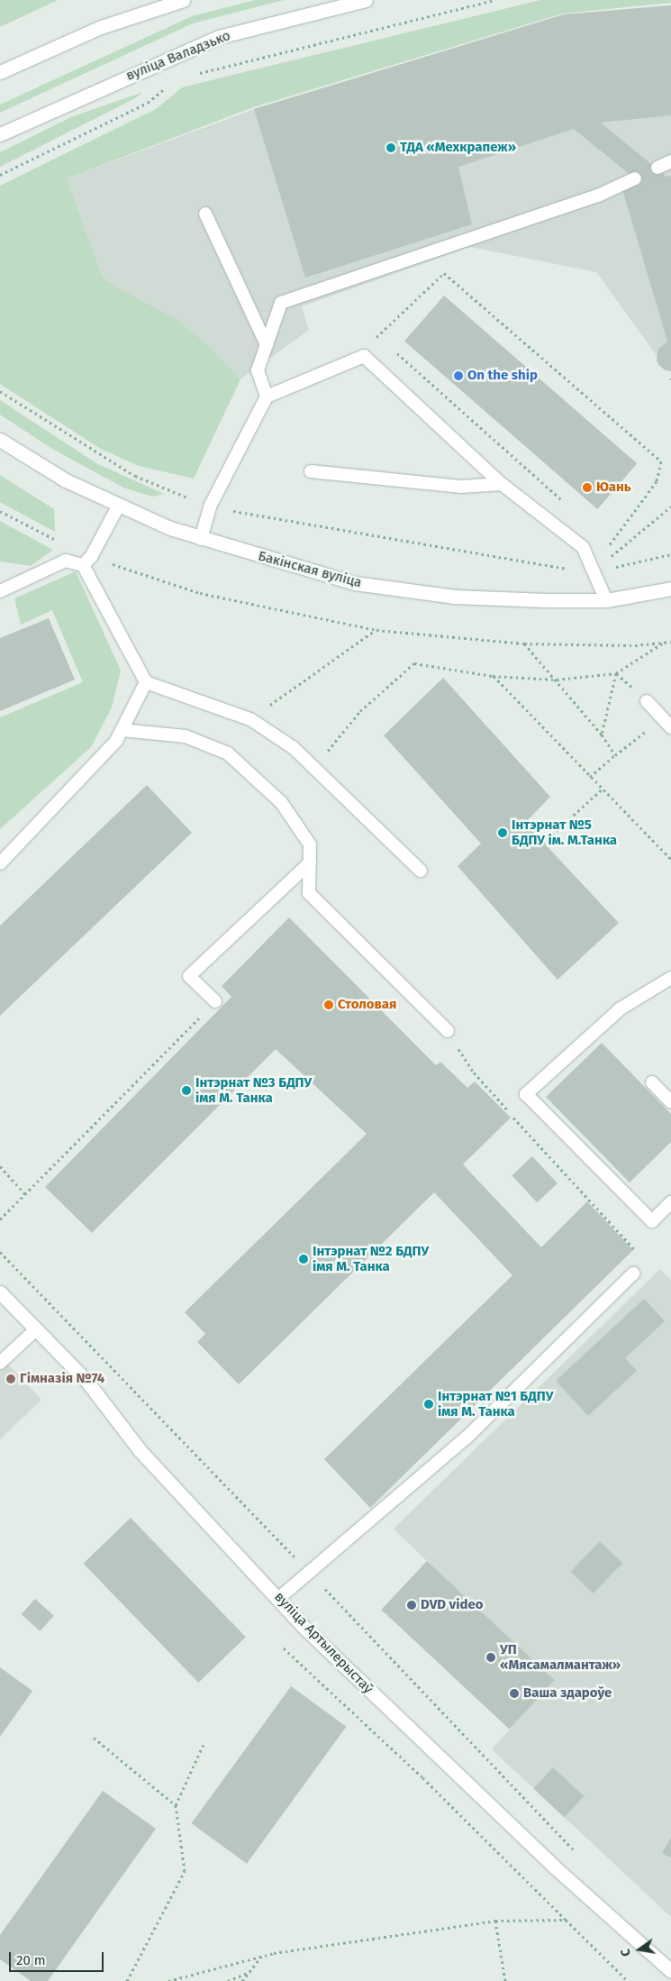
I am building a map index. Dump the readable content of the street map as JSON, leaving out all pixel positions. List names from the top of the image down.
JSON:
{
  "streets": {
    "street": ["вуліца Валадзько", "Бакінская вуліца", "вуліца Артылерыстаў"]
  },
  "places": [
    "ТДА «Мехкрапеж»",
    "On the ship",
    "Юань",
    "Інтэрнат №5 БДПУ ім. М.Танка",
    "Столовая",
    "Інтэрнат №3 БДПУ імя М. Танка",
    "Інтэрнат №2 БДПУ імя М. Танка",
    "Гімназія №74",
    "Інтэрнат №1 БДПУ імя М. Танка",
    "DVD video",
    "УП «Мясамалмантаж»",
    "Ваша здароўе"
  ],
  "scale_bar": "20 m",
  "north": "left"
}
